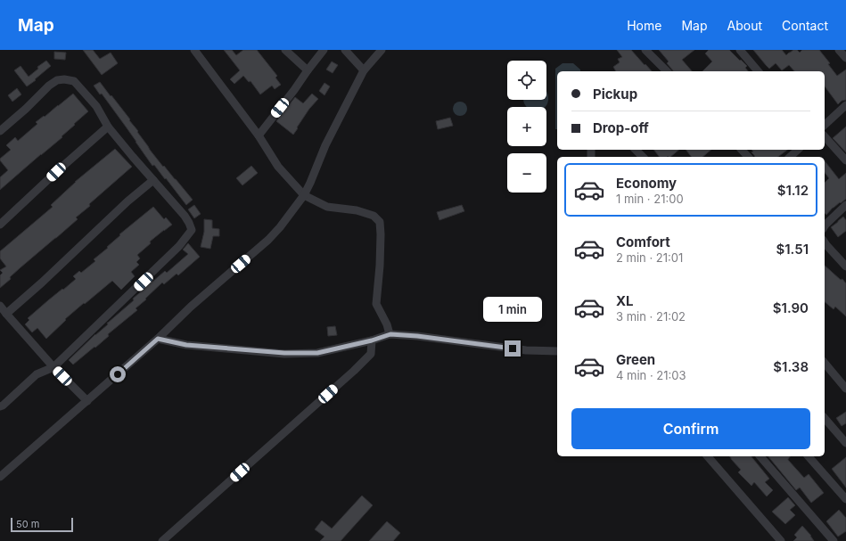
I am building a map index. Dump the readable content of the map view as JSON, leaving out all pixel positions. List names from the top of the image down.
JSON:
{
  "scale_bar": "50 m",
  "page": {
    "header": "Map",
    "nav": [
      "Home",
      "Map",
      "About",
      "Contact"
    ],
    "map_buttons": ["+", "−"],
    "banner": ["Pickup", "Drop-off"],
    "list": [
      {
        "name": "Economy",
        "note": "1 min · 21:00",
        "value": "$1.12"
      },
      {
        "name": "Comfort",
        "note": "2 min · 21:01",
        "value": "$1.51"
      },
      {
        "name": "XL",
        "note": "3 min · 21:02",
        "value": "$1.90"
      },
      {
        "name": "Green",
        "note": "4 min · 21:03",
        "value": "$1.38"
      }
    ],
    "bubble": "1 min",
    "buttons": "Confirm",
    "scale": "50 m"
  }
}
